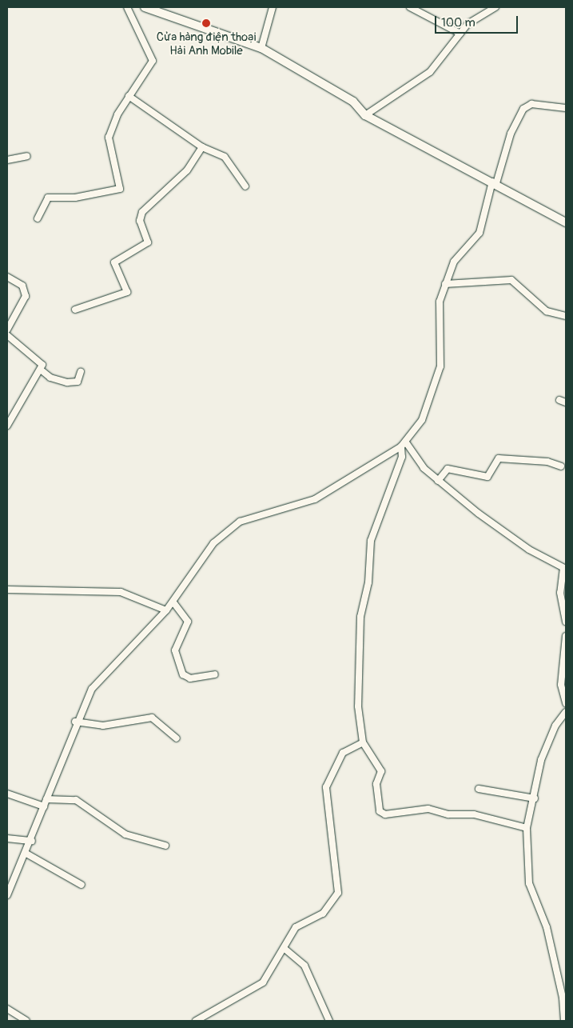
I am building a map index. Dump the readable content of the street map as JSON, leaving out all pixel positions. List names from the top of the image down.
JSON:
{
  "places": ["Cửa hàng điện thoại Hải Anh Mobile"],
  "scale_bar": "100 m"
}
